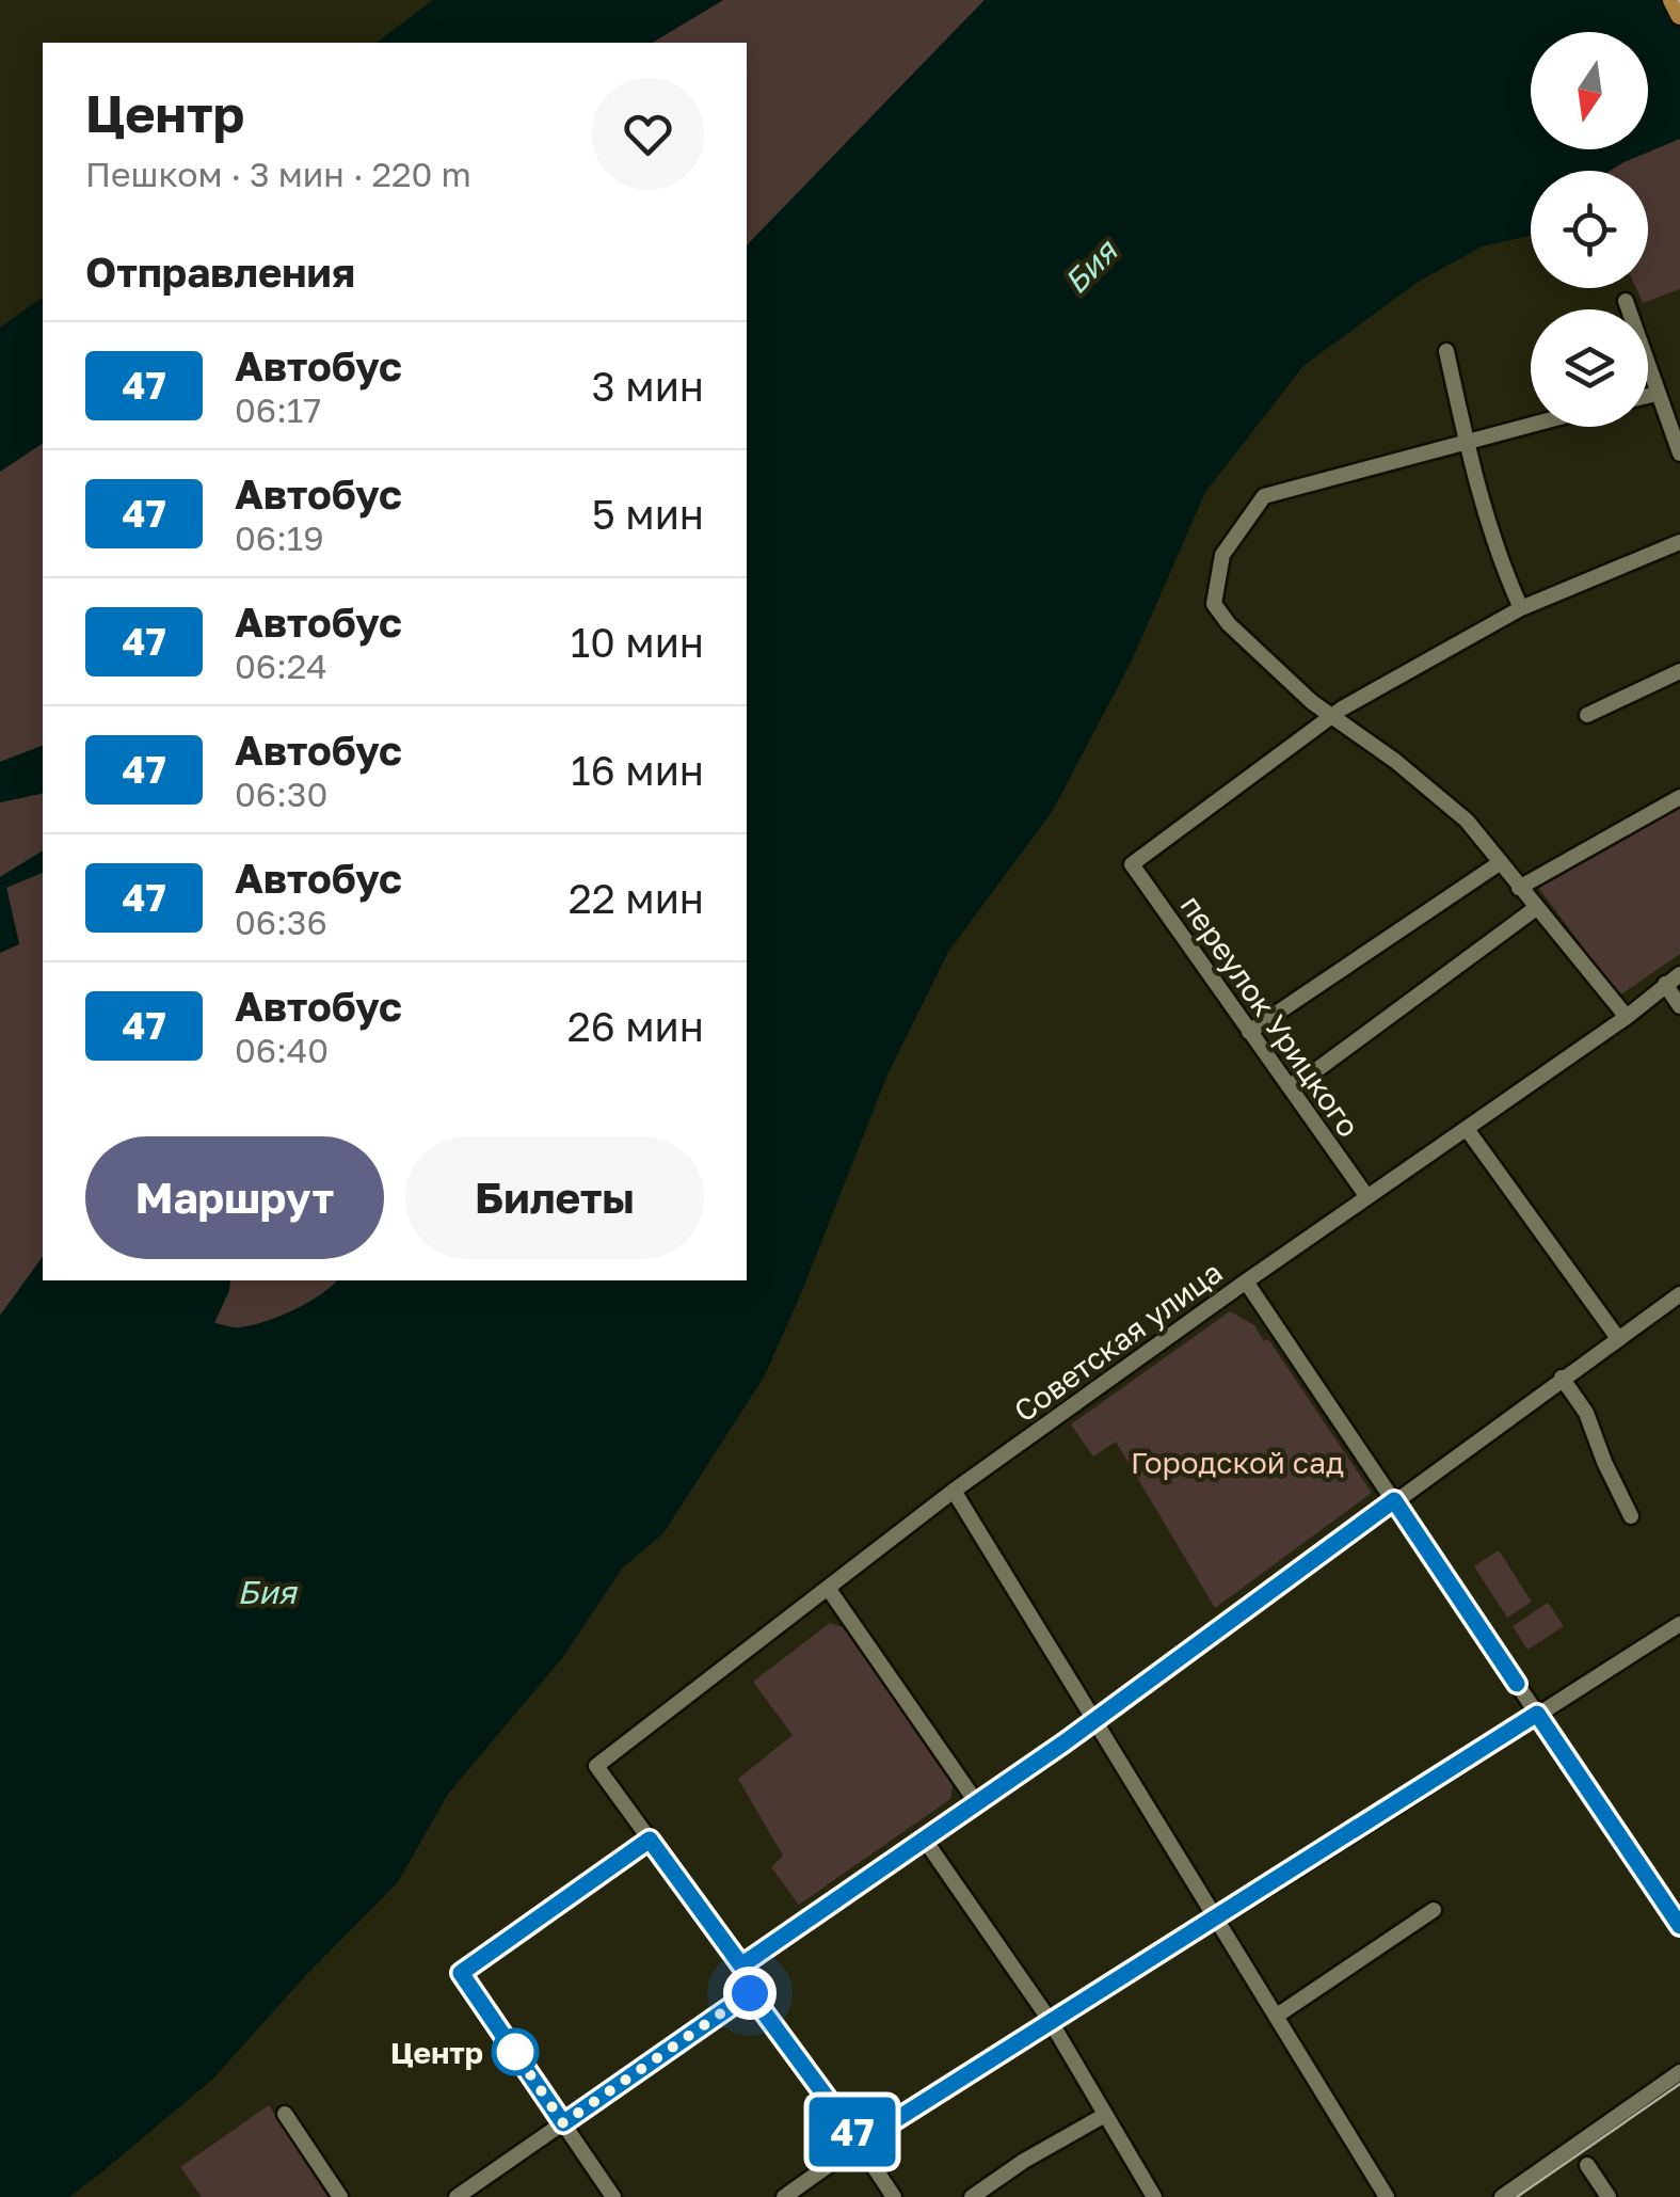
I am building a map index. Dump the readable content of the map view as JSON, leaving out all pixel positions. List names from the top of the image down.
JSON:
{
  "streets": {
    "street": ["переулок Урицкого", "Советская улица"]
  },
  "crossings": [
    ["переулок Урицкого", "Советская улица"]
  ],
  "water": ["Бия"],
  "parks": ["Городской сад"],
  "places": ["Центр"],
  "lines": ["bus line 47"],
  "north": "bottom",
  "page": {
    "on_map": "47",
    "heading": [
      ["Центр", "Пешком · 3 мин · 220 m"],
      "Отправления"
    ],
    "list": [
      {
        "mark": "47",
        "name": "Автобус",
        "note": "06:17",
        "value": "3 мин"
      },
      {
        "mark": "47",
        "name": "Автобус",
        "note": "06:19",
        "value": "5 мин"
      },
      {
        "mark": "47",
        "name": "Автобус",
        "note": "06:24",
        "value": "10 мин"
      },
      {
        "mark": "47",
        "name": "Автобус",
        "note": "06:30",
        "value": "16 мин"
      },
      {
        "mark": "47",
        "name": "Автобус",
        "note": "06:36",
        "value": "22 мин"
      },
      {
        "mark": "47",
        "name": "Автобус",
        "note": "06:40",
        "value": "26 мин"
      }
    ],
    "buttons": ["Маршрут", "Билеты"]
  }
}
